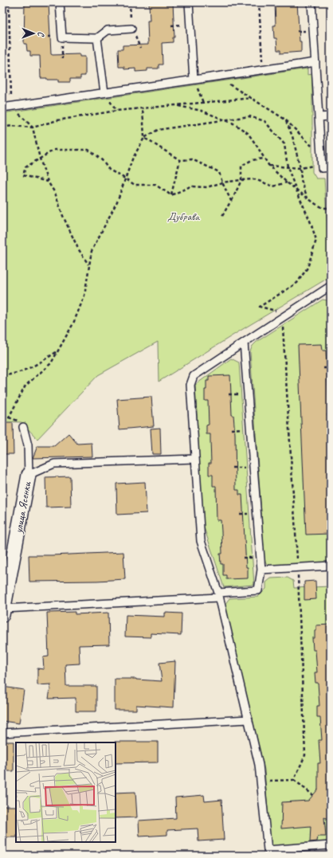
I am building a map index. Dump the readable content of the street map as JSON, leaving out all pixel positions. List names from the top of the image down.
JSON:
{
  "streets": {
    "street": ["улица Ясенки"]
  },
  "parks": ["Дубрава"],
  "north": "right"
}
